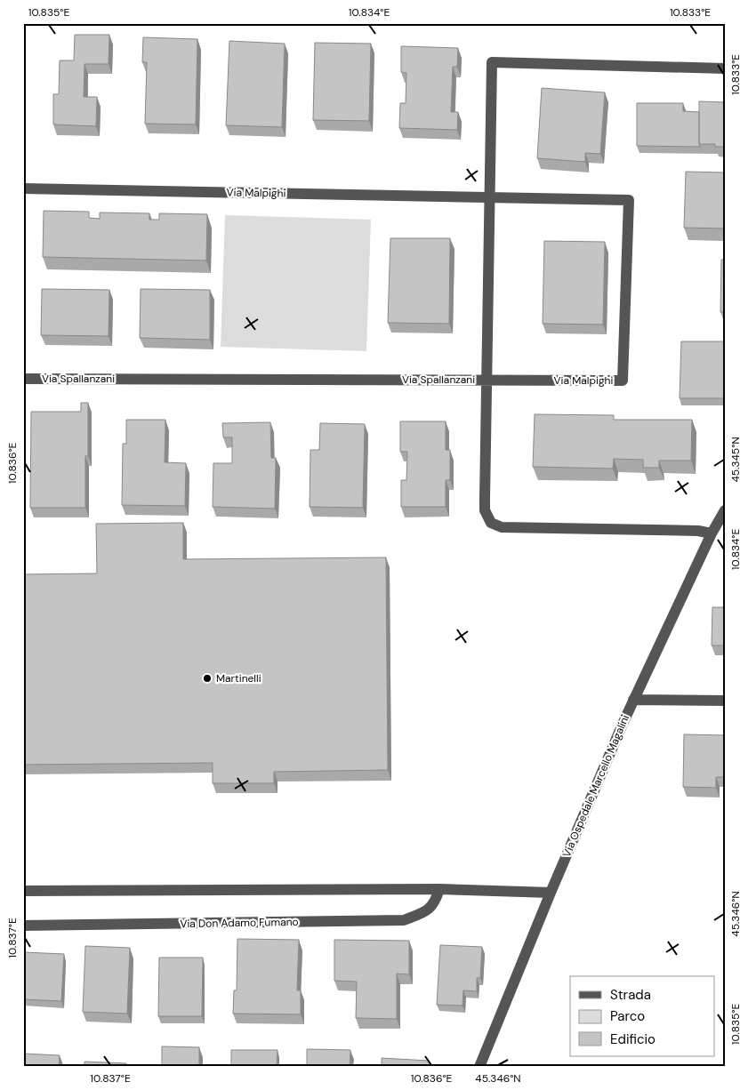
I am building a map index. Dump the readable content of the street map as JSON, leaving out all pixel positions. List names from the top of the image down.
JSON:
{
  "streets": {
    "street": [
      "Via Malpighi",
      "Via Spallanzani",
      "Via Ospedale Marcello Magalini",
      "Via Don Adamo Fumano"
    ]
  },
  "crossings": [
    ["Via Malpighi", "Via Spallanzani"],
    ["Via Spallanzani", "Via Ospedale Marcello Magalini"]
  ],
  "places": ["Martinelli"],
  "legend": ["Strada", "Parco", "Edificio"],
  "coordinates": [
    "10.835°E",
    "10.834°E",
    "10.833°E",
    "45.345°N",
    "10.836°E",
    "45.346°N",
    "10.837°E"
  ]
}
